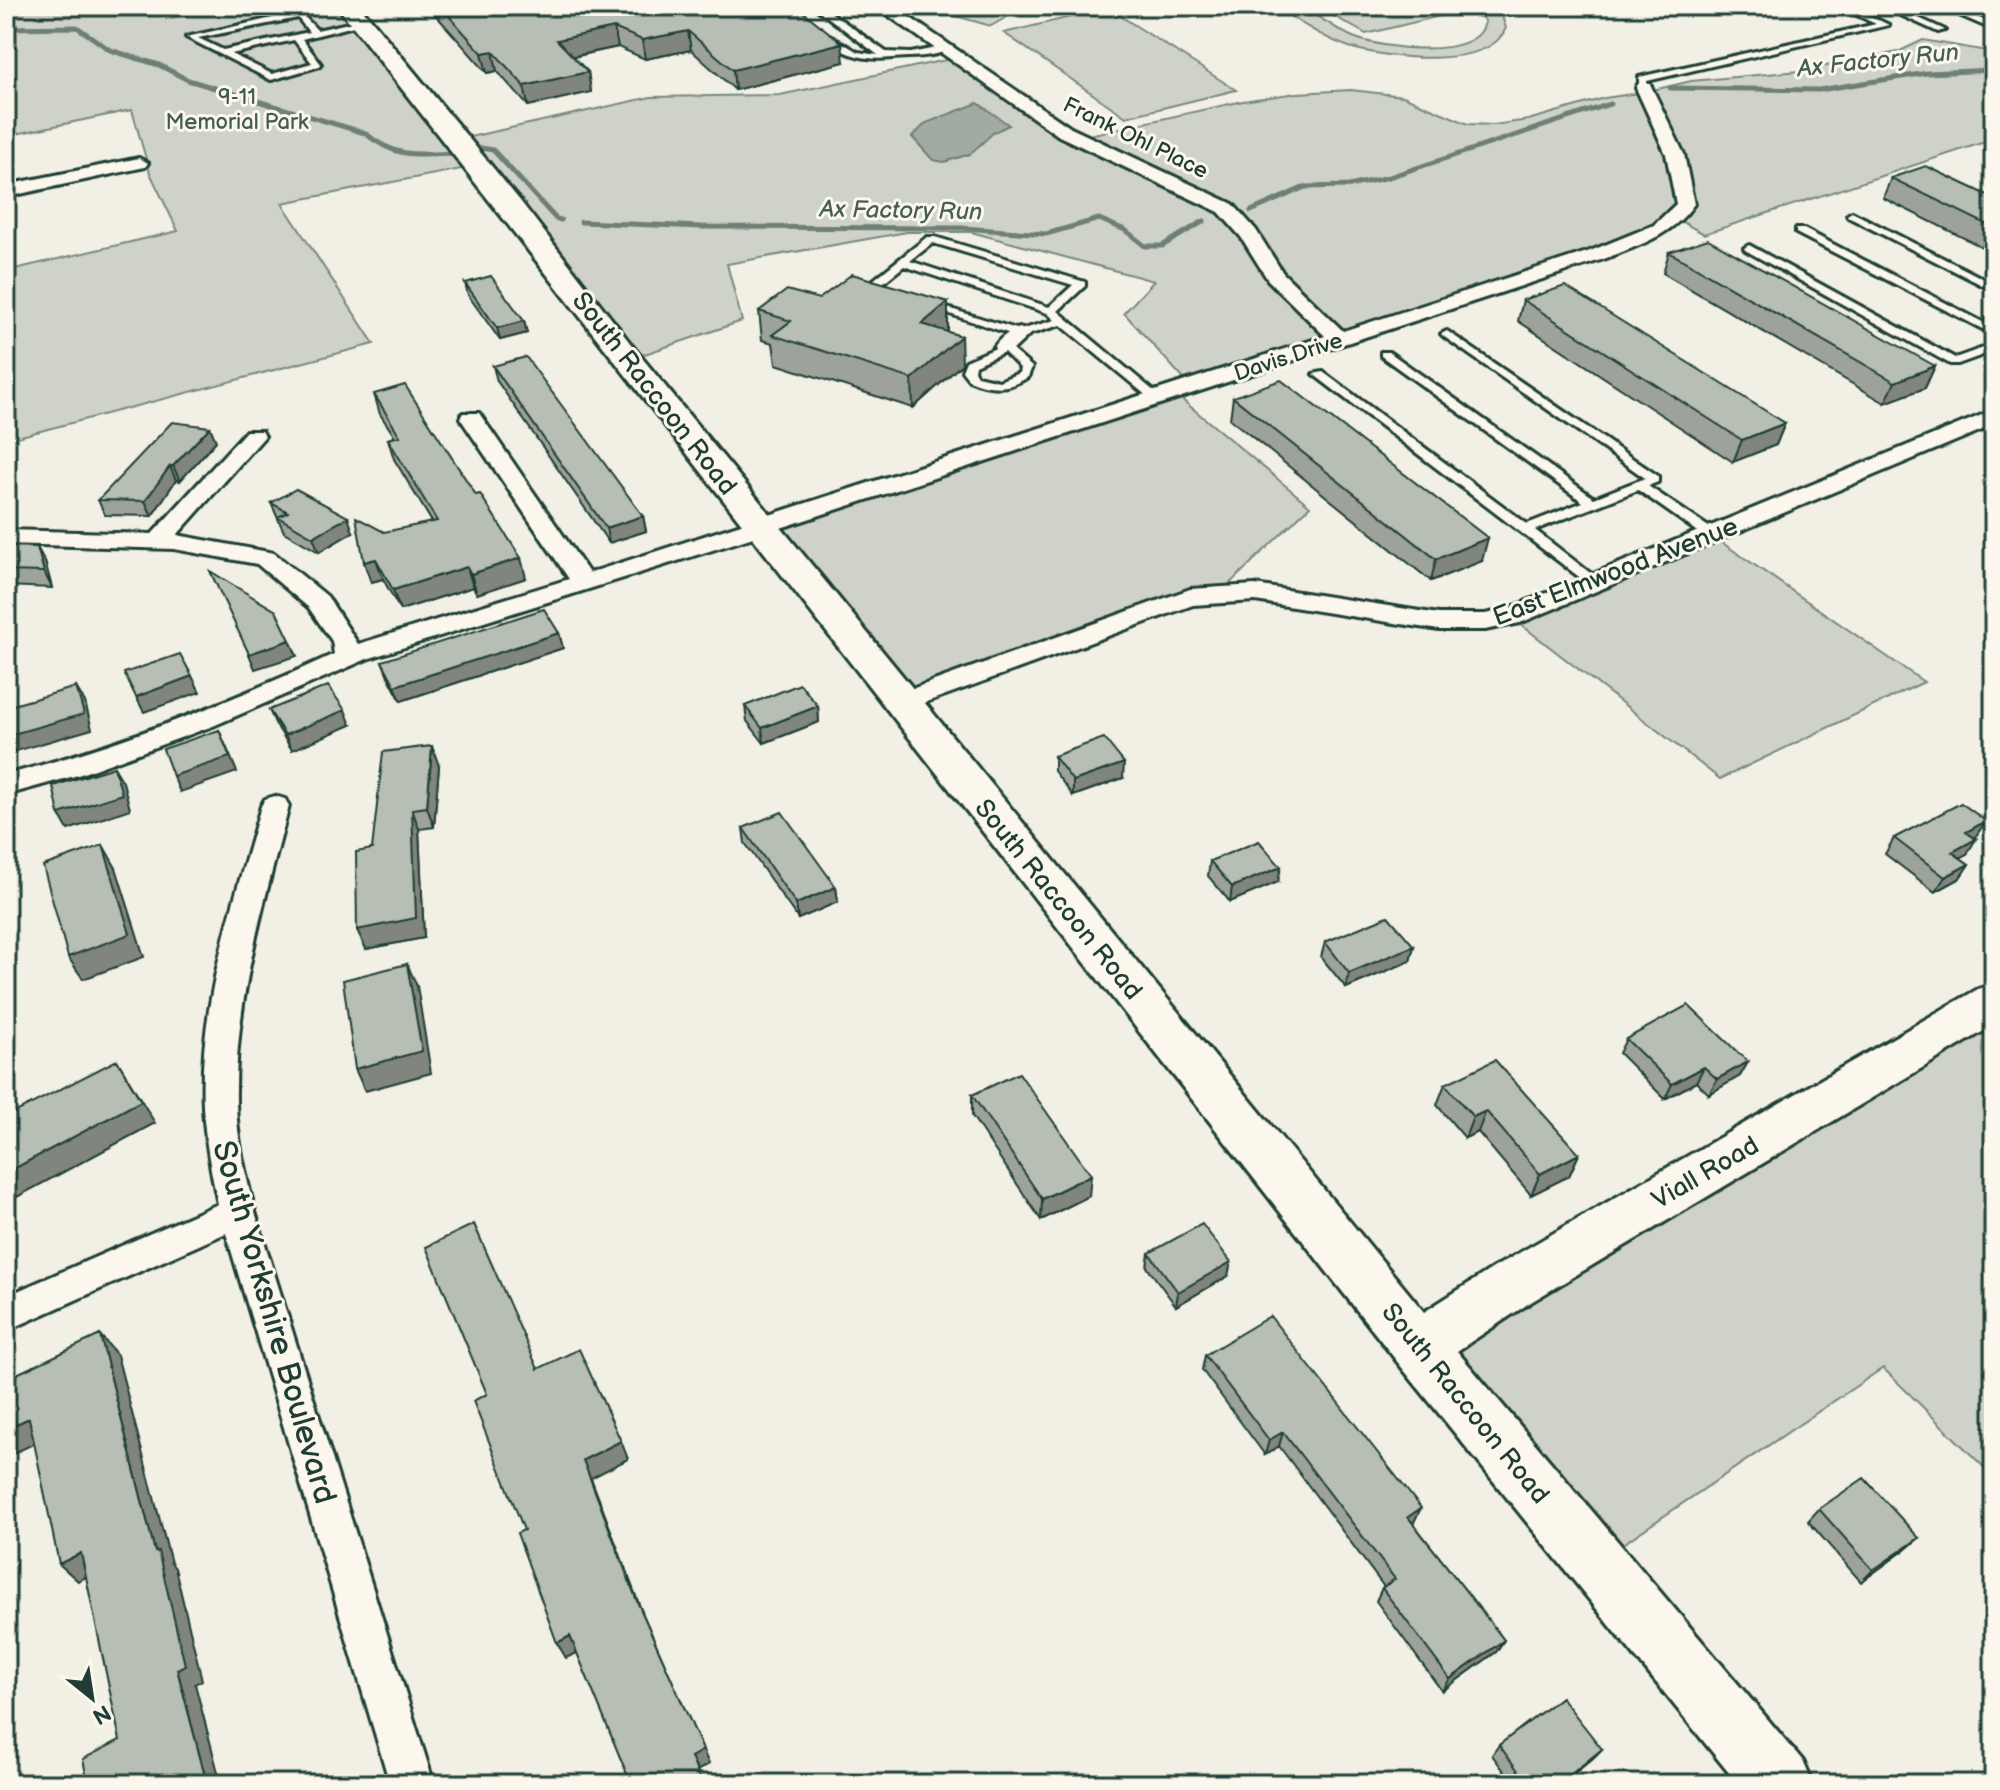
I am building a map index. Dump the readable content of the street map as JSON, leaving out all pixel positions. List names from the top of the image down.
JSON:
{
  "streets": {
    "street": [
      "Frank Ohl Place",
      "Davis Drive",
      "South Raccoon Road",
      "East Elmwood Avenue",
      "Viall Road",
      "South Yorkshire Boulevard"
    ]
  },
  "crossings": [
    ["Frank Ohl Place", "Davis Drive"],
    ["Davis Drive", "South Raccoon Road"],
    ["South Raccoon Road", "East Elmwood Avenue"],
    ["South Raccoon Road", "Viall Road"]
  ],
  "water": ["Ax Factory Run"],
  "parks": ["9-11 Memorial Park"],
  "north": "bottom right"
}
